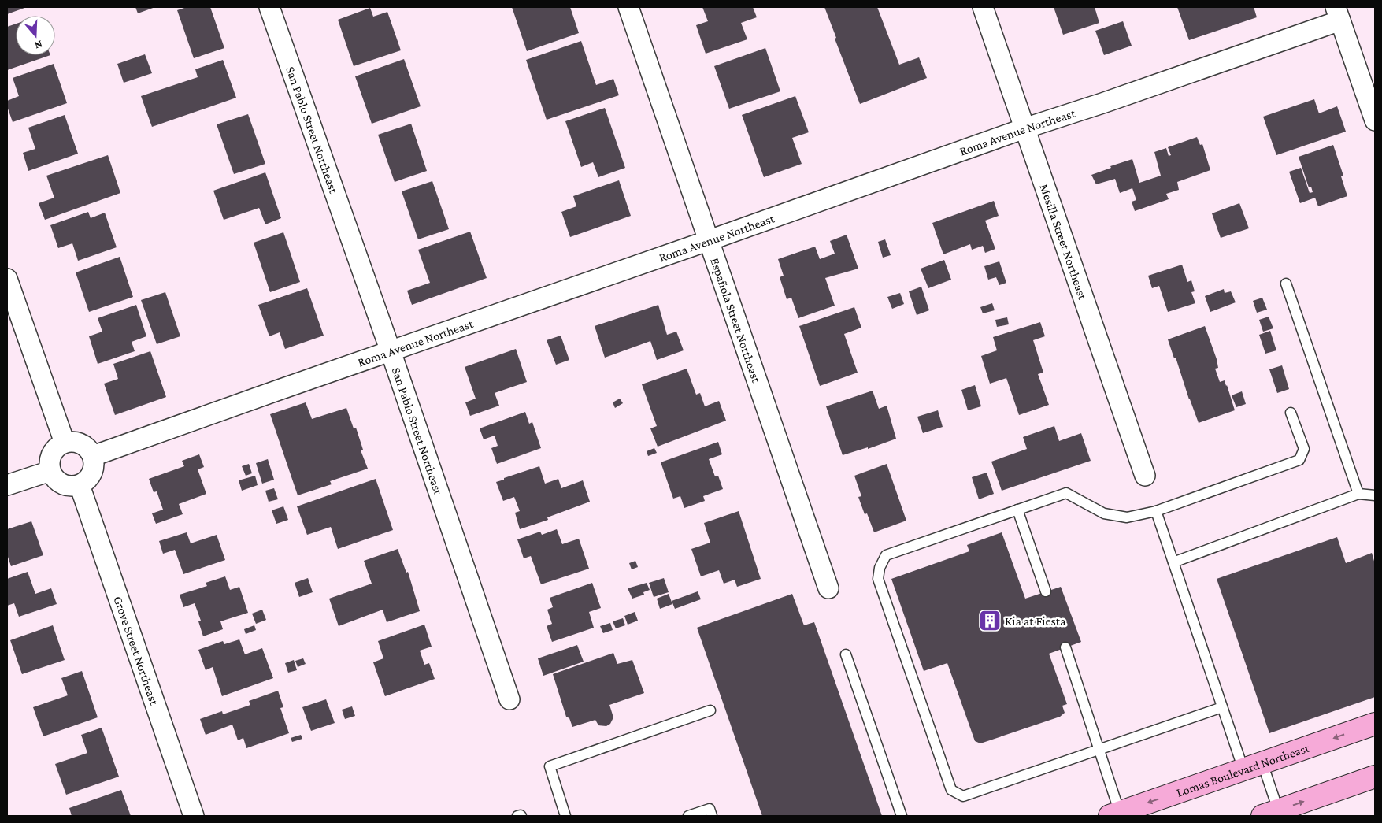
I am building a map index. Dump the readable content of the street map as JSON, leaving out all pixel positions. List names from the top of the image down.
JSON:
{
  "streets": {
    "main road": ["Lomas Boulevard Northeast"],
    "street": [
      "San Pablo Street Northeast",
      "Roma Avenue Northeast",
      "Mesilla Street Northeast",
      "Española Street Northeast",
      "Grove Street Northeast"
    ]
  },
  "crossings": [
    ["San Pablo Street Northeast", "Roma Avenue Northeast"],
    ["Roma Avenue Northeast", "Mesilla Street Northeast"],
    ["Roma Avenue Northeast", "Española Street Northeast"],
    ["Roma Avenue Northeast", "Grove Street Northeast"]
  ],
  "places": {
    "building": ["Kia at Fiesta"]
  },
  "north": "bottom"
}
